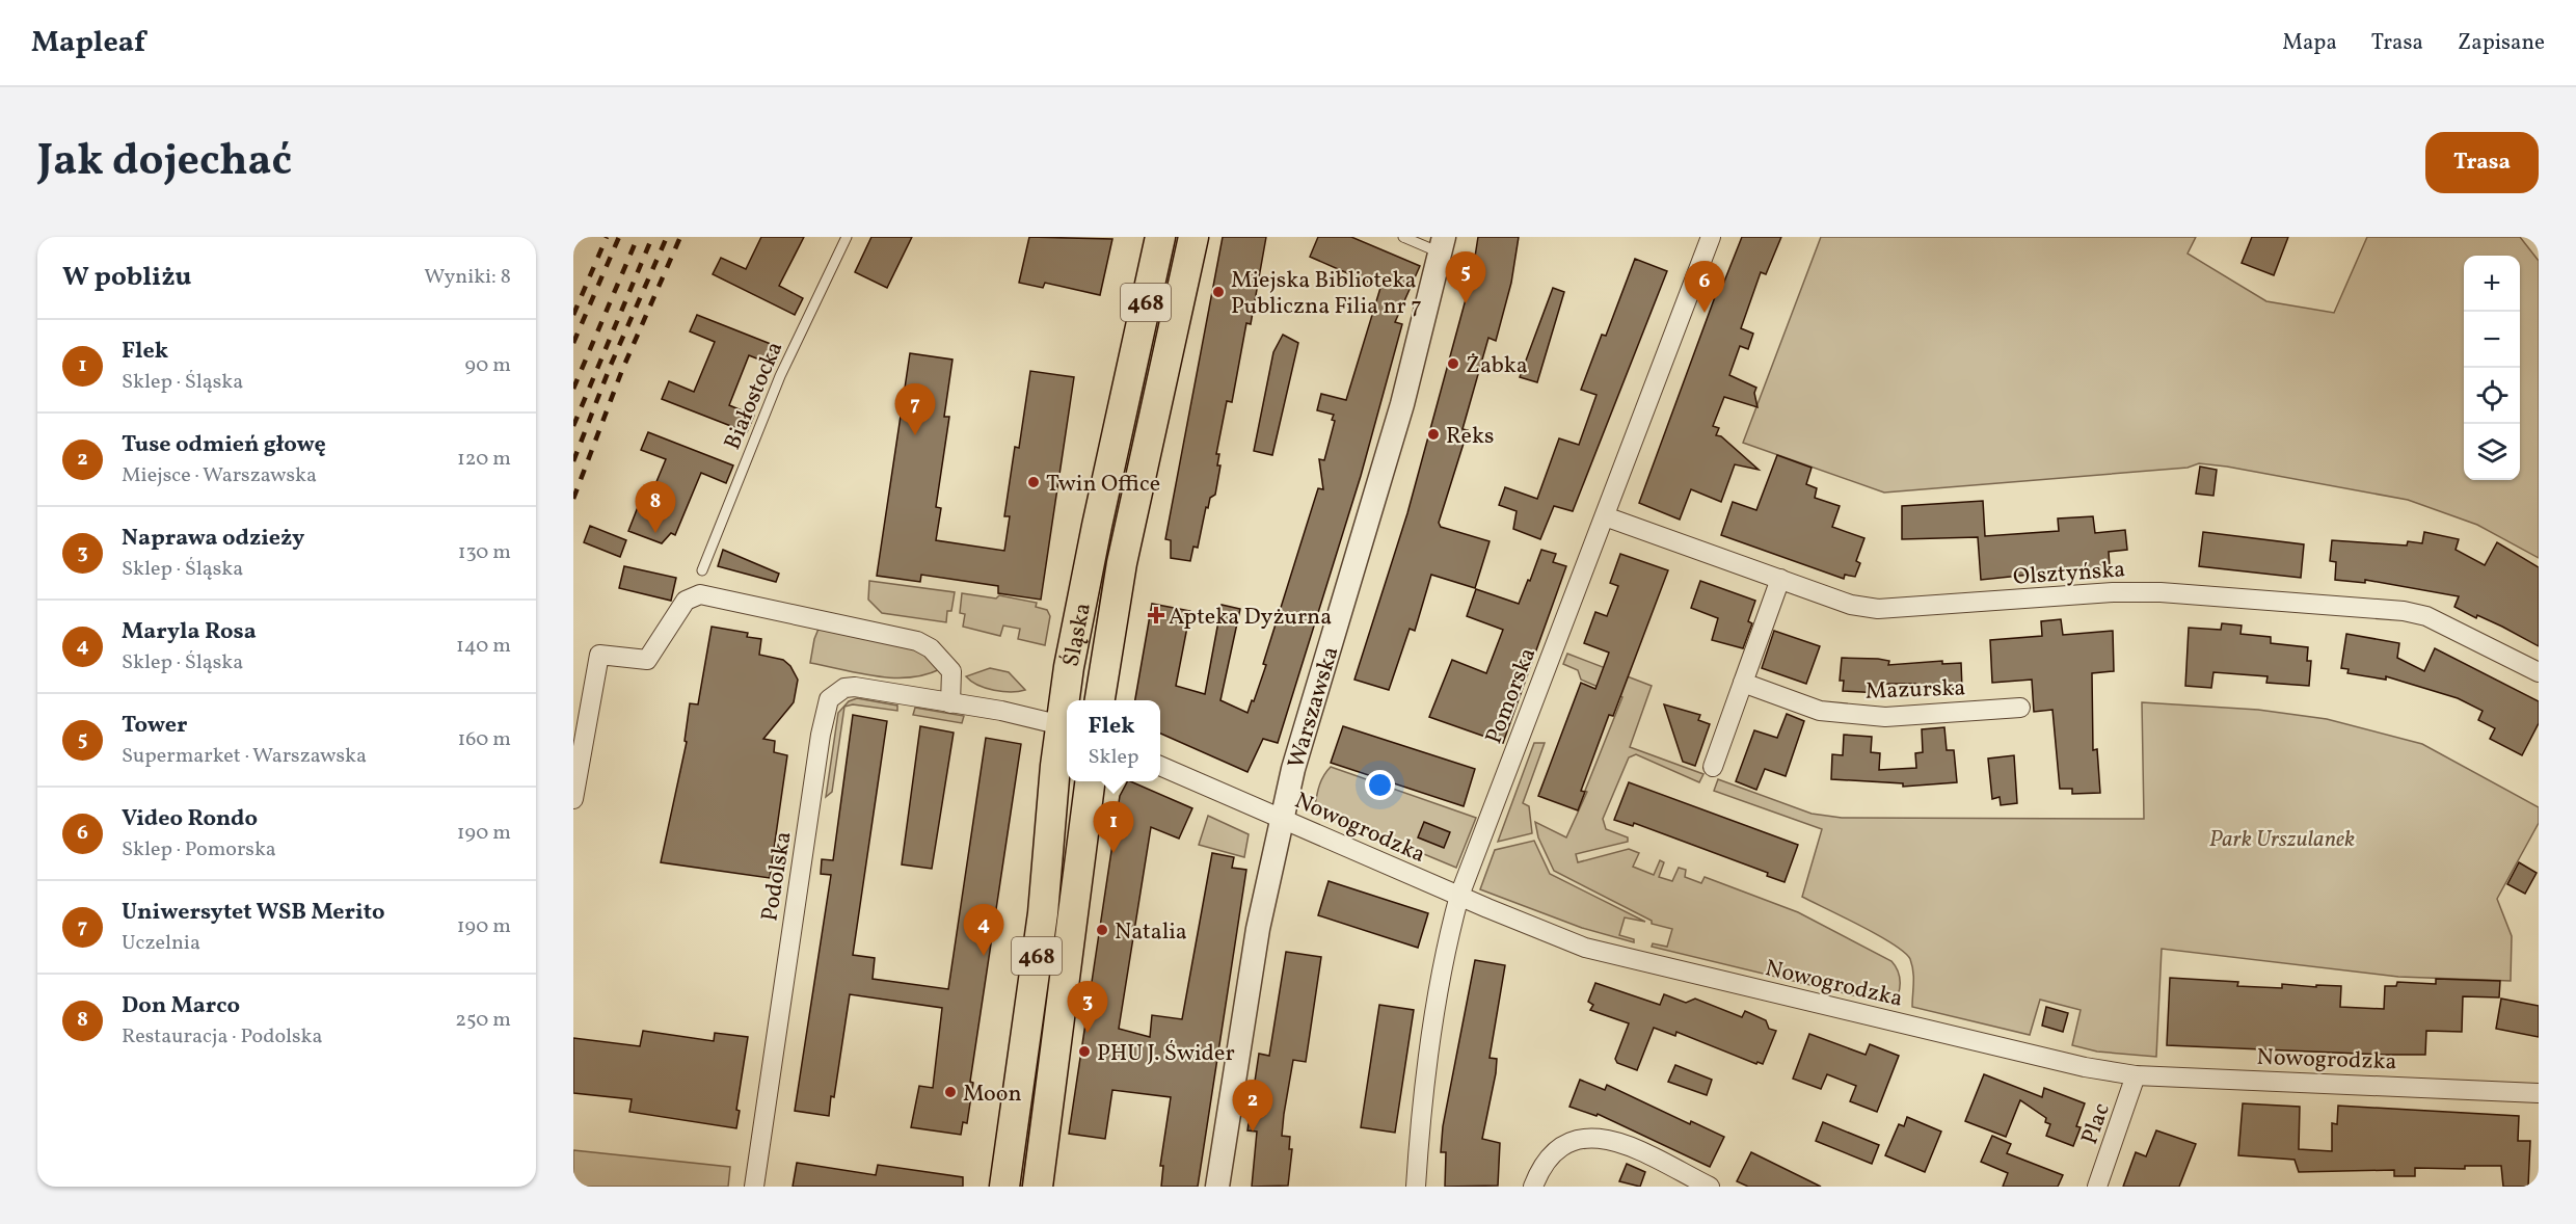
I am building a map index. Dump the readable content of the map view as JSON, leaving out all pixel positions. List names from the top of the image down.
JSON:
{
  "streets": {
    "main road": ["468", "Śląska"],
    "street": [
      "Olsztyńska",
      "Mazurska",
      "Pomorska",
      "Warszawska",
      "Nowogrodzka",
      "Podolska",
      "Plac"
    ],
    "lane": ["Białostocka"]
  },
  "crossings": [
    ["Olsztyńska", "Pomorska"],
    ["Śląska", "Podolska"],
    ["Pomorska", "Nowogrodzka"],
    ["Warszawska", "Nowogrodzka"],
    ["Nowogrodzka", "Plac"]
  ],
  "parks": ["Park Urszulanek"],
  "places": {
    "other": [
      "Miejska Biblioteka Publiczna Filia nr 7",
      "Żabka",
      "Reks",
      "Twin Office",
      "Natalia",
      "PHU J. Świder",
      "Moon"
    ],
    "health": ["Apteka Dyżurna"]
  },
  "page": {
    "header": "Mapleaf",
    "nav": ["Mapa", "Trasa", "Zapisane"],
    "title": "Jak dojechać",
    "buttons": "Trasa",
    "heading": ["W pobliżu", "Wyniki: 8"],
    "pins": [
      "5",
      "6",
      "7",
      "8",
      "1",
      "4",
      "3",
      "2"
    ],
    "map_buttons": ["+", "−"],
    "list": [
      {
        "mark": "1",
        "name": "Flek",
        "note": "Sklep · Śląska",
        "value": "90 m"
      },
      {
        "mark": "2",
        "name": "Tuse odmień głowę",
        "note": "Miejsce · Warszawska",
        "value": "120 m"
      },
      {
        "mark": "3",
        "name": "Naprawa odzieży",
        "note": "Sklep · Śląska",
        "value": "130 m"
      },
      {
        "mark": "4",
        "name": "Maryla Rosa",
        "note": "Sklep · Śląska",
        "value": "140 m"
      },
      {
        "mark": "5",
        "name": "Tower",
        "note": "Supermarket · Warszawska",
        "value": "160 m"
      },
      {
        "mark": "6",
        "name": "Video Rondo",
        "note": "Sklep · Pomorska",
        "value": "190 m"
      },
      {
        "mark": "7",
        "name": "Uniwersytet WSB Merito",
        "note": "Uczelnia",
        "value": "190 m"
      },
      {
        "mark": "8",
        "name": "Don Marco",
        "note": "Restauracja · Podolska",
        "value": "250 m"
      }
    ],
    "popup": ["Flek", "Sklep"]
  }
}
